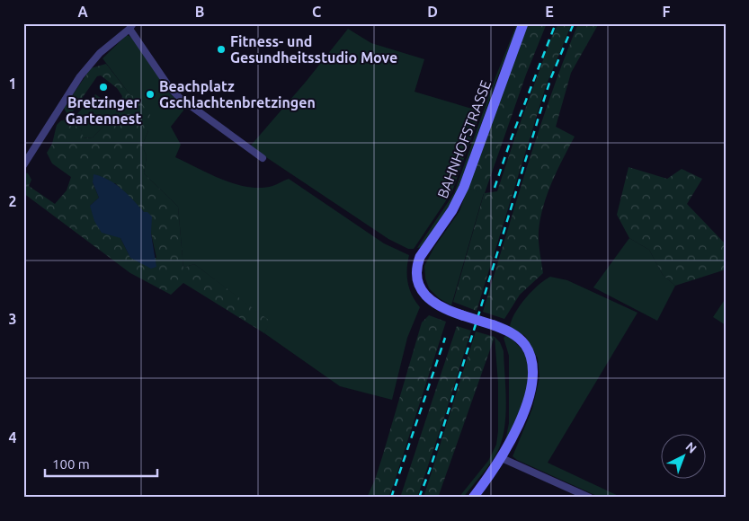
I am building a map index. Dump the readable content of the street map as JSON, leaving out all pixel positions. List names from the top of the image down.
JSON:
{
  "streets": {
    "main road": ["BAHNHOFSTRASSE"]
  },
  "places": ["Fitness- und Gesundheitsstudio Move", "Bretzinger Gartennest", "Beachplatz Gschlachtenbretzingen"],
  "scale_bar": "100 m",
  "north": "top right",
  "grid": {
    "columns": [
      "A",
      "B",
      "C",
      "D",
      "E",
      "F"
    ],
    "rows": [
      "1",
      "2",
      "3",
      "4"
    ]
  }
}
